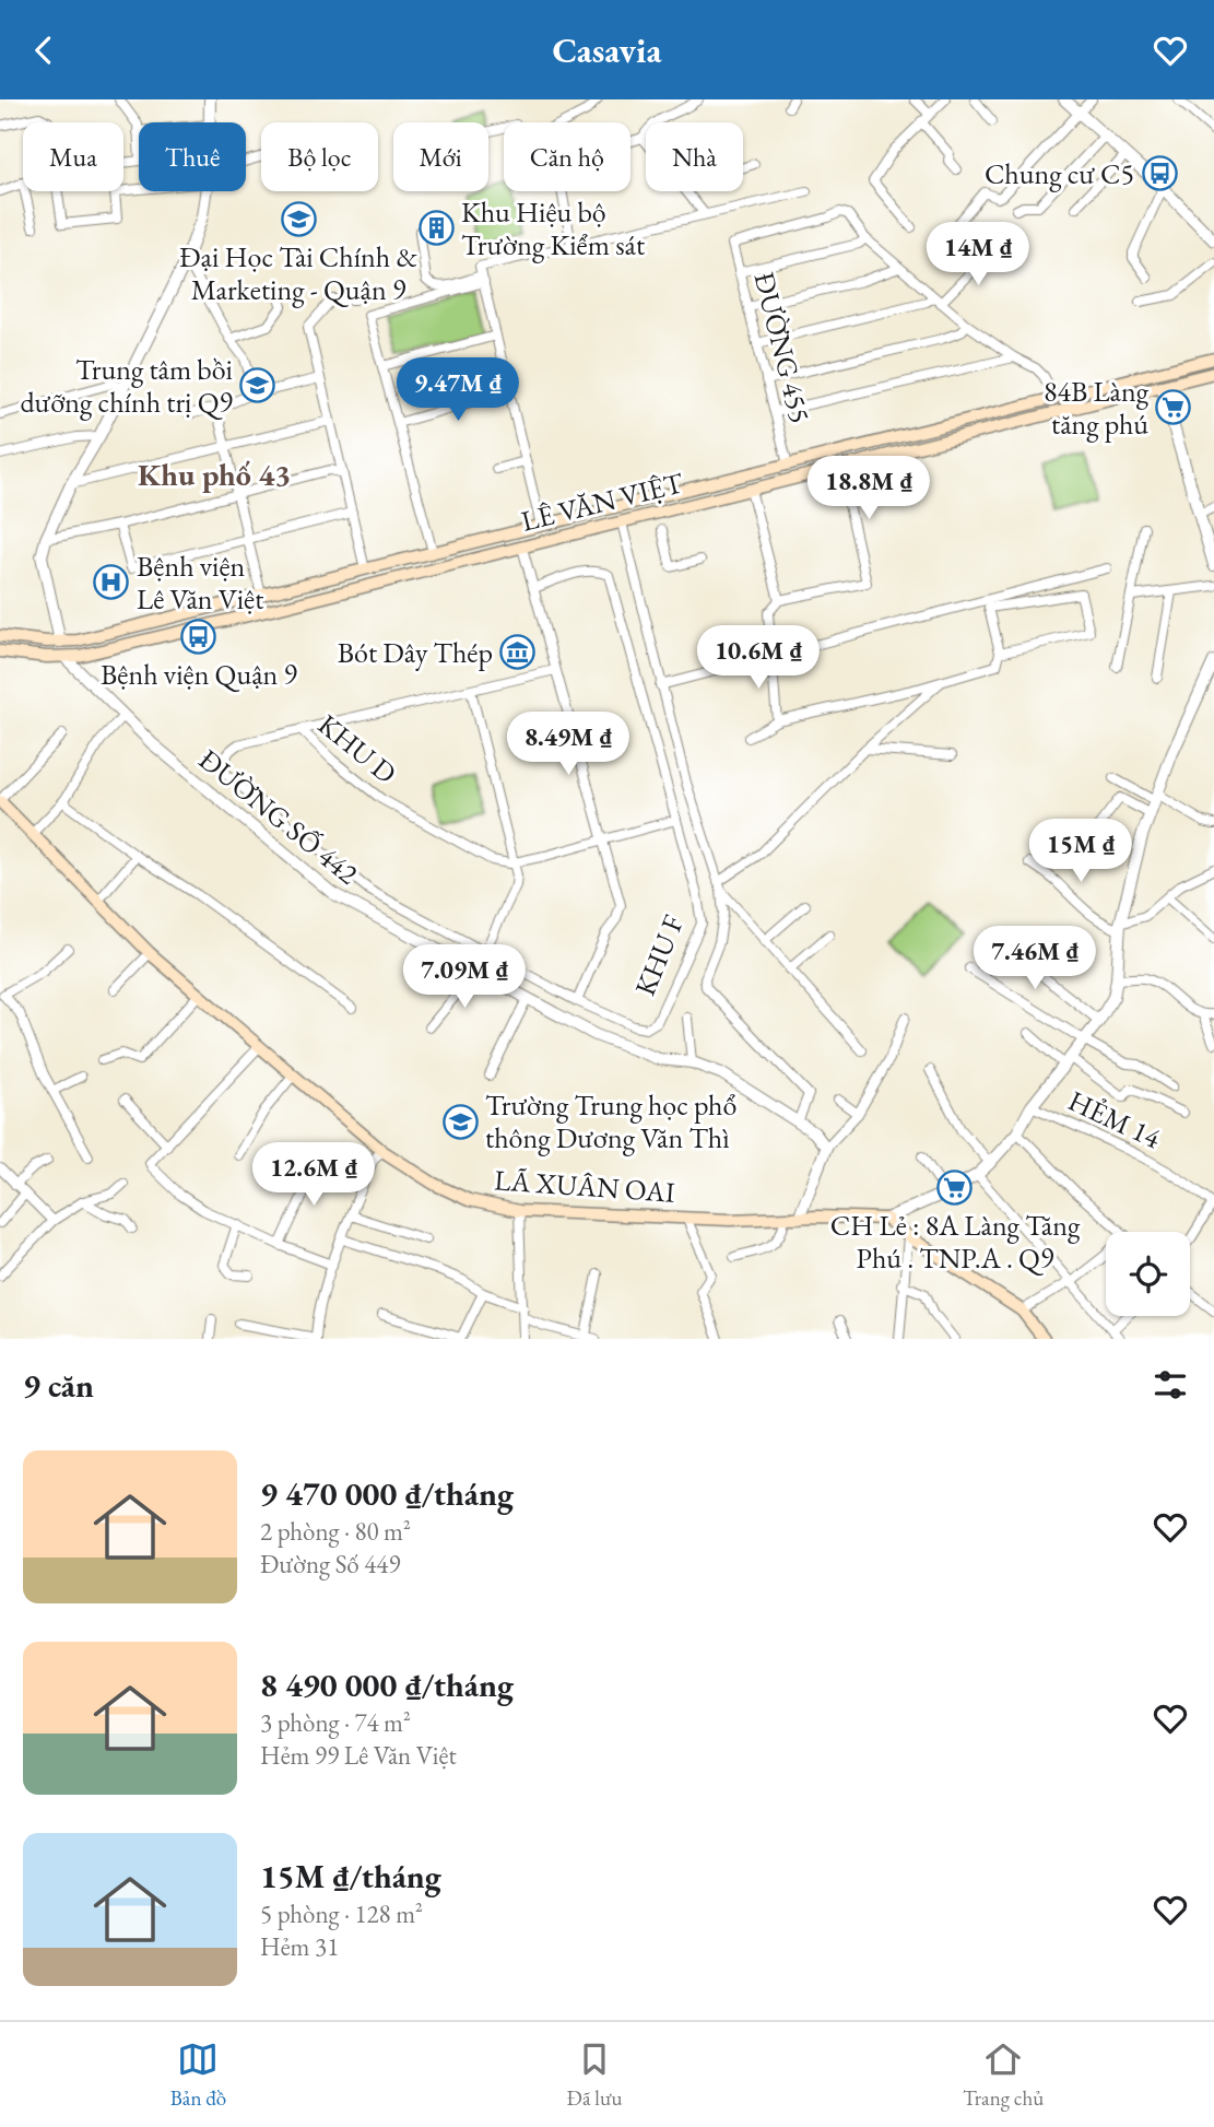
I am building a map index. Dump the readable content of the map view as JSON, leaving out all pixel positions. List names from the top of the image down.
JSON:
{
  "streets": {
    "main road": ["LÊ VĂN VIỆT", "LÃ XUÂN OAI"],
    "street": [
      "ĐƯỜNG 455",
      "KHU D",
      "ĐƯỜNG SỐ 442",
      "KHU F",
      "HẺM 14"
    ]
  },
  "crossings": [
    ["ĐƯỜNG 455", "LÊ VĂN VIỆT"],
    ["LÊ VĂN VIỆT", "ĐƯỜNG SỐ 442"],
    ["KHU D", "KHU F"]
  ],
  "districts": ["Khu phố 43"],
  "places": {
    "bus stop": ["Chung cư C5", "Bệnh viện Quận 9"],
    "school or university": ["Đại Học Tài Chính & Marketing - Quận 9", "Trung tâm bồi dưỡng chính trị Q9", "Trường Trung học phổ thông Dương Văn Thì"],
    "building": ["Khu Hiệu bộ Trường Kiểm sát"],
    "supermarket": ["84B Làng tăng phú", "CH Lẻ : 8A Làng Tăng Phú . TNP.A . Q9"],
    "hospital": ["Bệnh viện Lê Văn Việt"],
    "museum": ["Bót Dây Thép"]
  },
  "page": {
    "header": "Casavia",
    "chip": [
      "Mua",
      "Thuê",
      "Bộ lọc",
      "Mới",
      "Căn hộ",
      "Nhà"
    ],
    "price": [
      "14M ₫",
      "9.47M ₫",
      "18.8M ₫",
      "10.6M ₫",
      "8.49M ₫",
      "15M ₫",
      "7.46M ₫",
      "7.09M ₫",
      "12.6M ₫"
    ],
    "heading": "9 căn",
    "list": [
      {
        "name": "9 470 000 ₫/tháng",
        "note": "2 phòng · 80 m² · Đường Số 449"
      },
      {
        "name": "8 490 000 ₫/tháng",
        "note": "3 phòng · 74 m² · Hẻm 99 Lê Văn Việt"
      },
      {
        "name": "15M ₫/tháng",
        "note": "5 phòng · 128 m² · Hẻm 31"
      }
    ],
    "tabs": ["Bản đồ", "Đã lưu", "Trang chủ"]
  }
}
